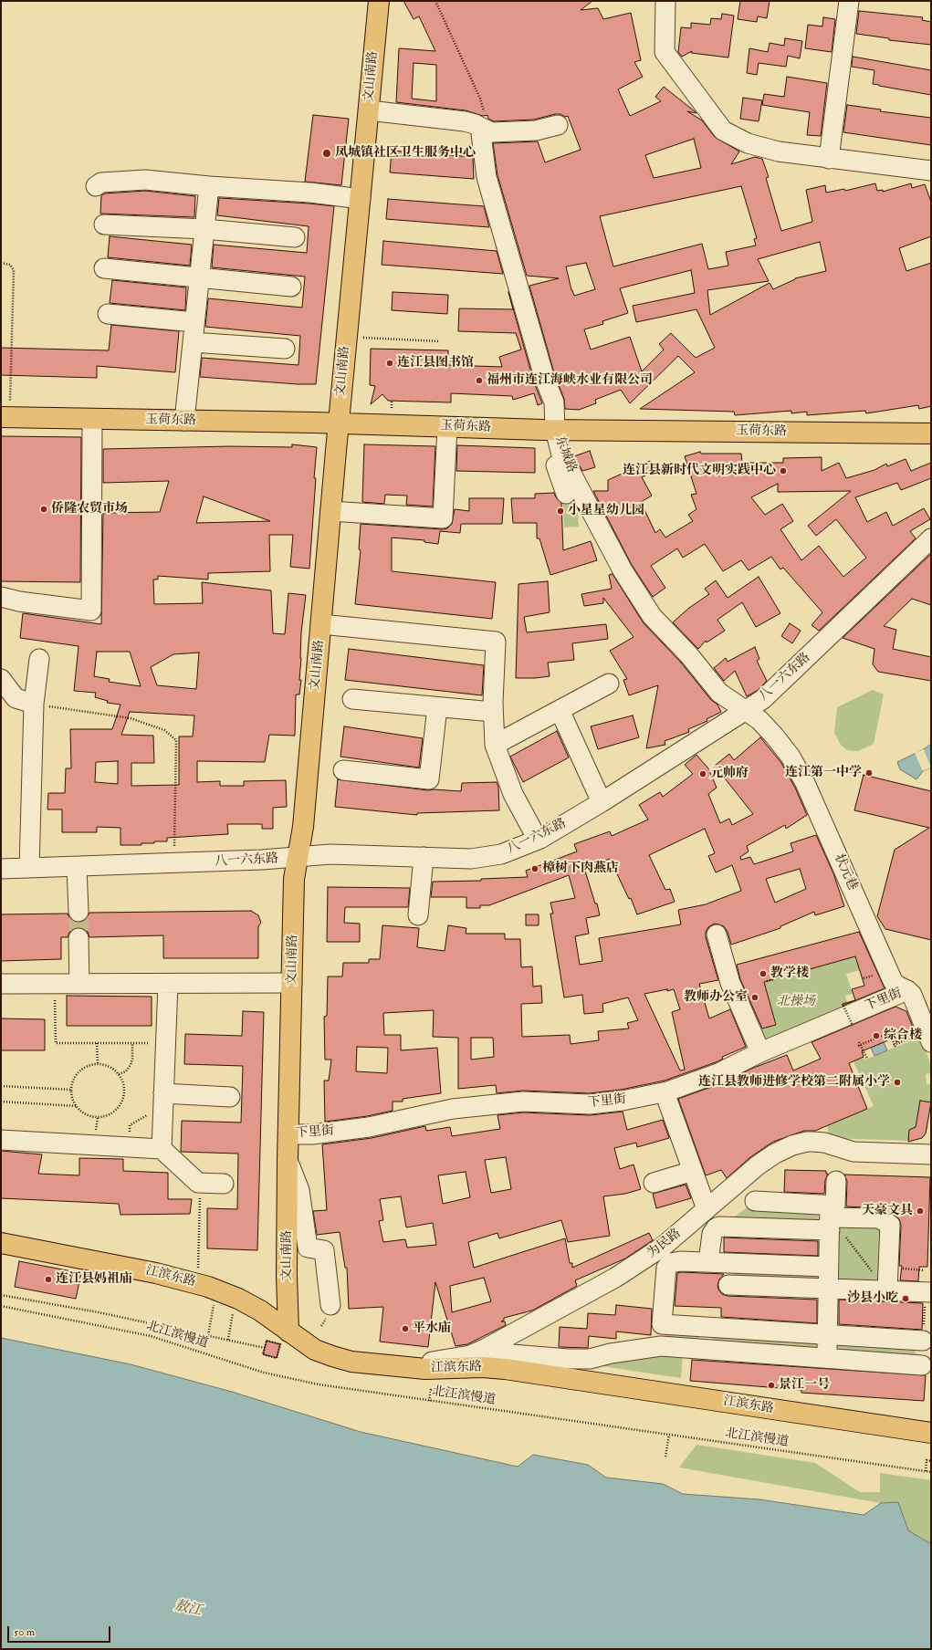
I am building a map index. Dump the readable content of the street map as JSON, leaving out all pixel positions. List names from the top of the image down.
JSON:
{
  "streets": {
    "main road": ["文山南路", "玉荷东路", "江滨东路"],
    "street": [
      "东城路",
      "八一六东路",
      "状元巷",
      "下里街",
      "为民路"
    ],
    "path": ["北江滨慢道"]
  },
  "crossings": [
    ["文山南路", "玉荷东路"],
    ["文山南路", "八一六东路"],
    ["文山南路", "下里街"],
    ["文山南路", "江滨东路"],
    ["玉荷东路", "东城路"],
    ["东城路", "八一六东路"],
    ["东城路", "状元巷"],
    ["八一六东路", "状元巷"],
    ["状元巷", "下里街"],
    ["为民路", "江滨东路"]
  ],
  "water": ["敖江"],
  "parks": ["北操场"],
  "places": [
    "凤城镇社区卫生服务中心",
    "连江县图书馆",
    "福州市连江海峡水业有限公司",
    "连江县新时代文明实践中心",
    "侨隆农贸市场",
    "小星星幼儿园",
    "连江第一中学",
    "元帅府",
    "樟树下肉燕店",
    "教学楼",
    "教师办公室",
    "综合楼",
    "连江县教师进修学校第二附属小学",
    "天豪文具",
    "连江县妈祖庙",
    "沙县小吃",
    "平水庙",
    "景江一号"
  ],
  "scale_bar": "50 m"
}
